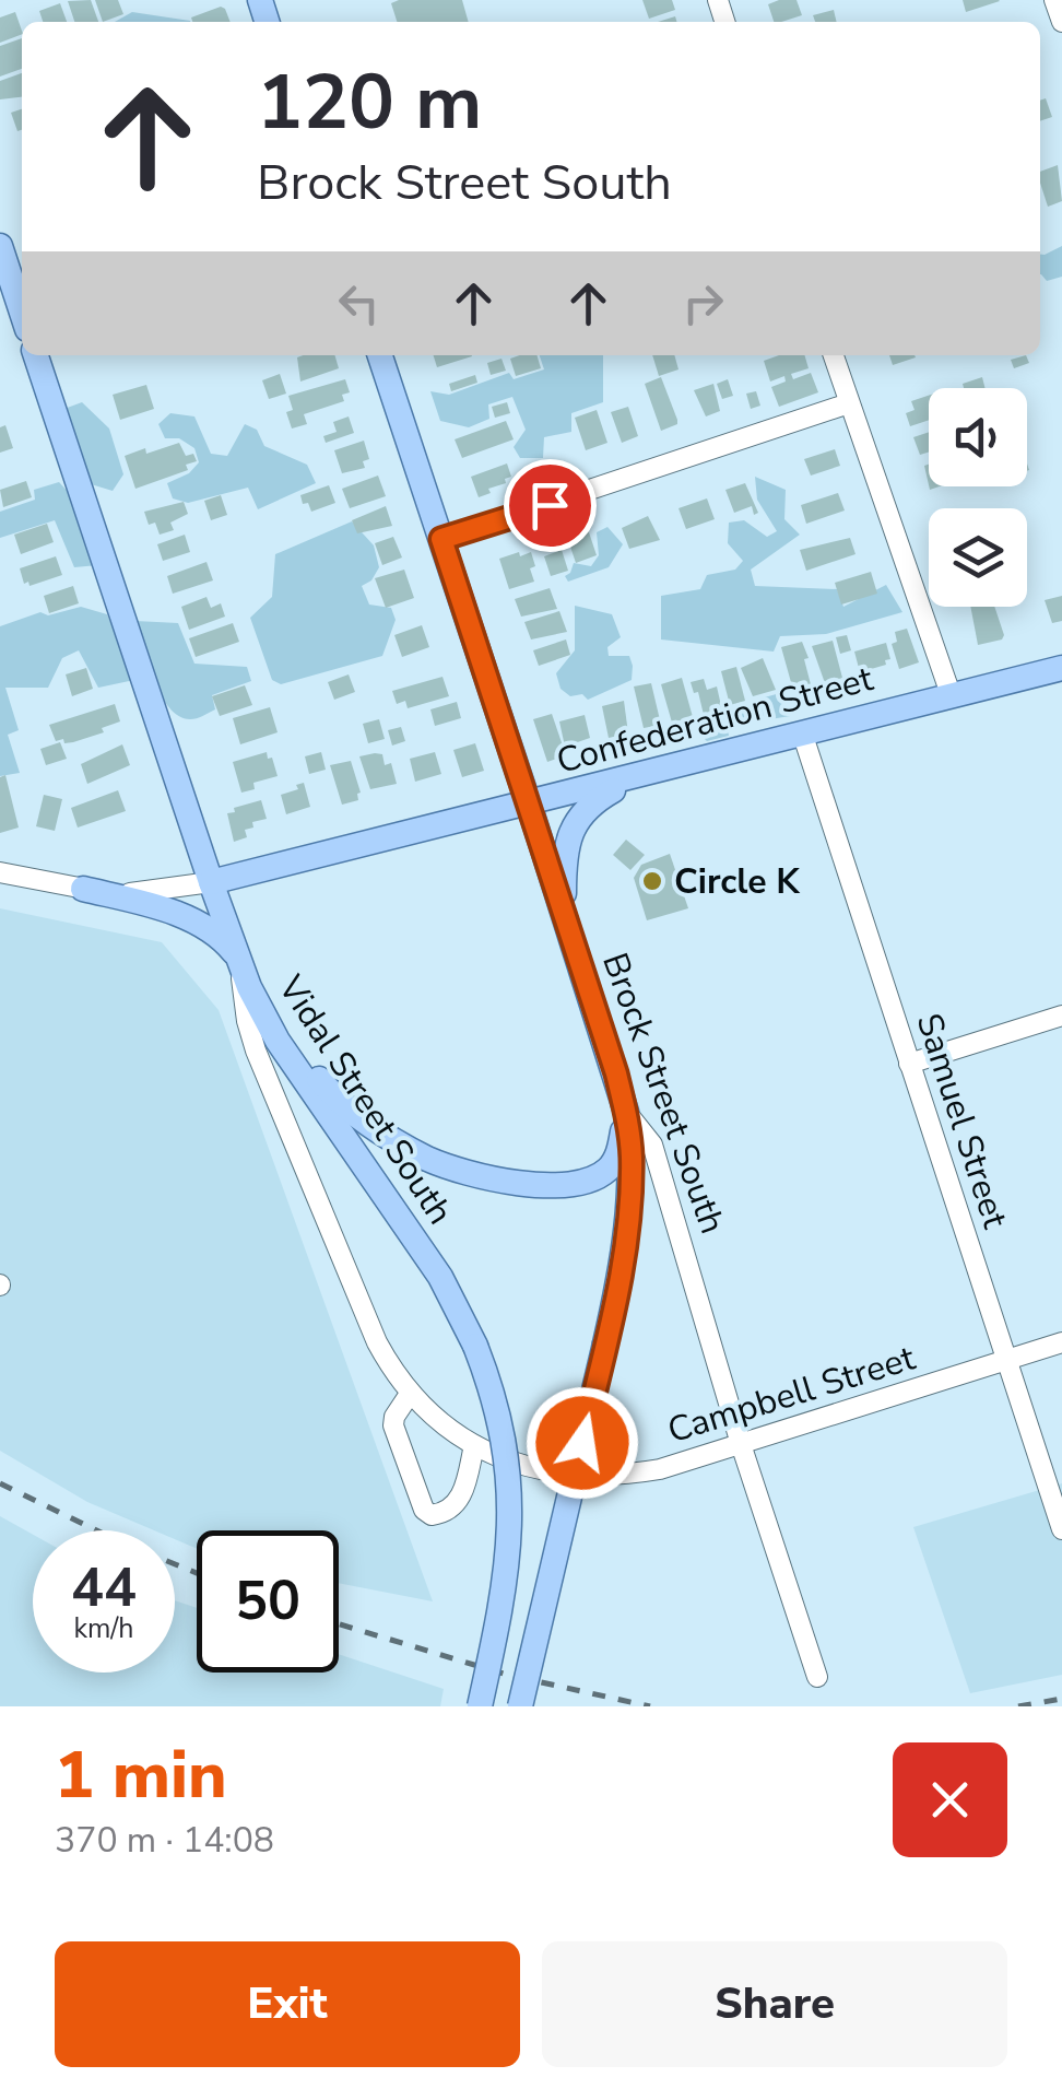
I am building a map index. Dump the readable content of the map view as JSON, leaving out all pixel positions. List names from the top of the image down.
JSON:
{
  "streets": {
    "main road": ["Confederation Street", "Brock Street South", "Vidal Street South"],
    "street": ["Samuel Street", "Campbell Street"]
  },
  "crossings": [
    ["Confederation Street", "Brock Street South"],
    ["Confederation Street", "Vidal Street South"],
    ["Confederation Street", "Samuel Street"],
    ["Brock Street South", "Campbell Street"],
    ["Vidal Street South", "Campbell Street"],
    ["Samuel Street", "Campbell Street"]
  ],
  "places": ["Circle K"],
  "page": {
    "turn": ["120 m", "Brock Street South"],
    "speed": "44 km/h",
    "limit": "50",
    "heading": ["1 min", "370 m · 14:08"],
    "buttons": ["Exit", "Share"]
  }
}
